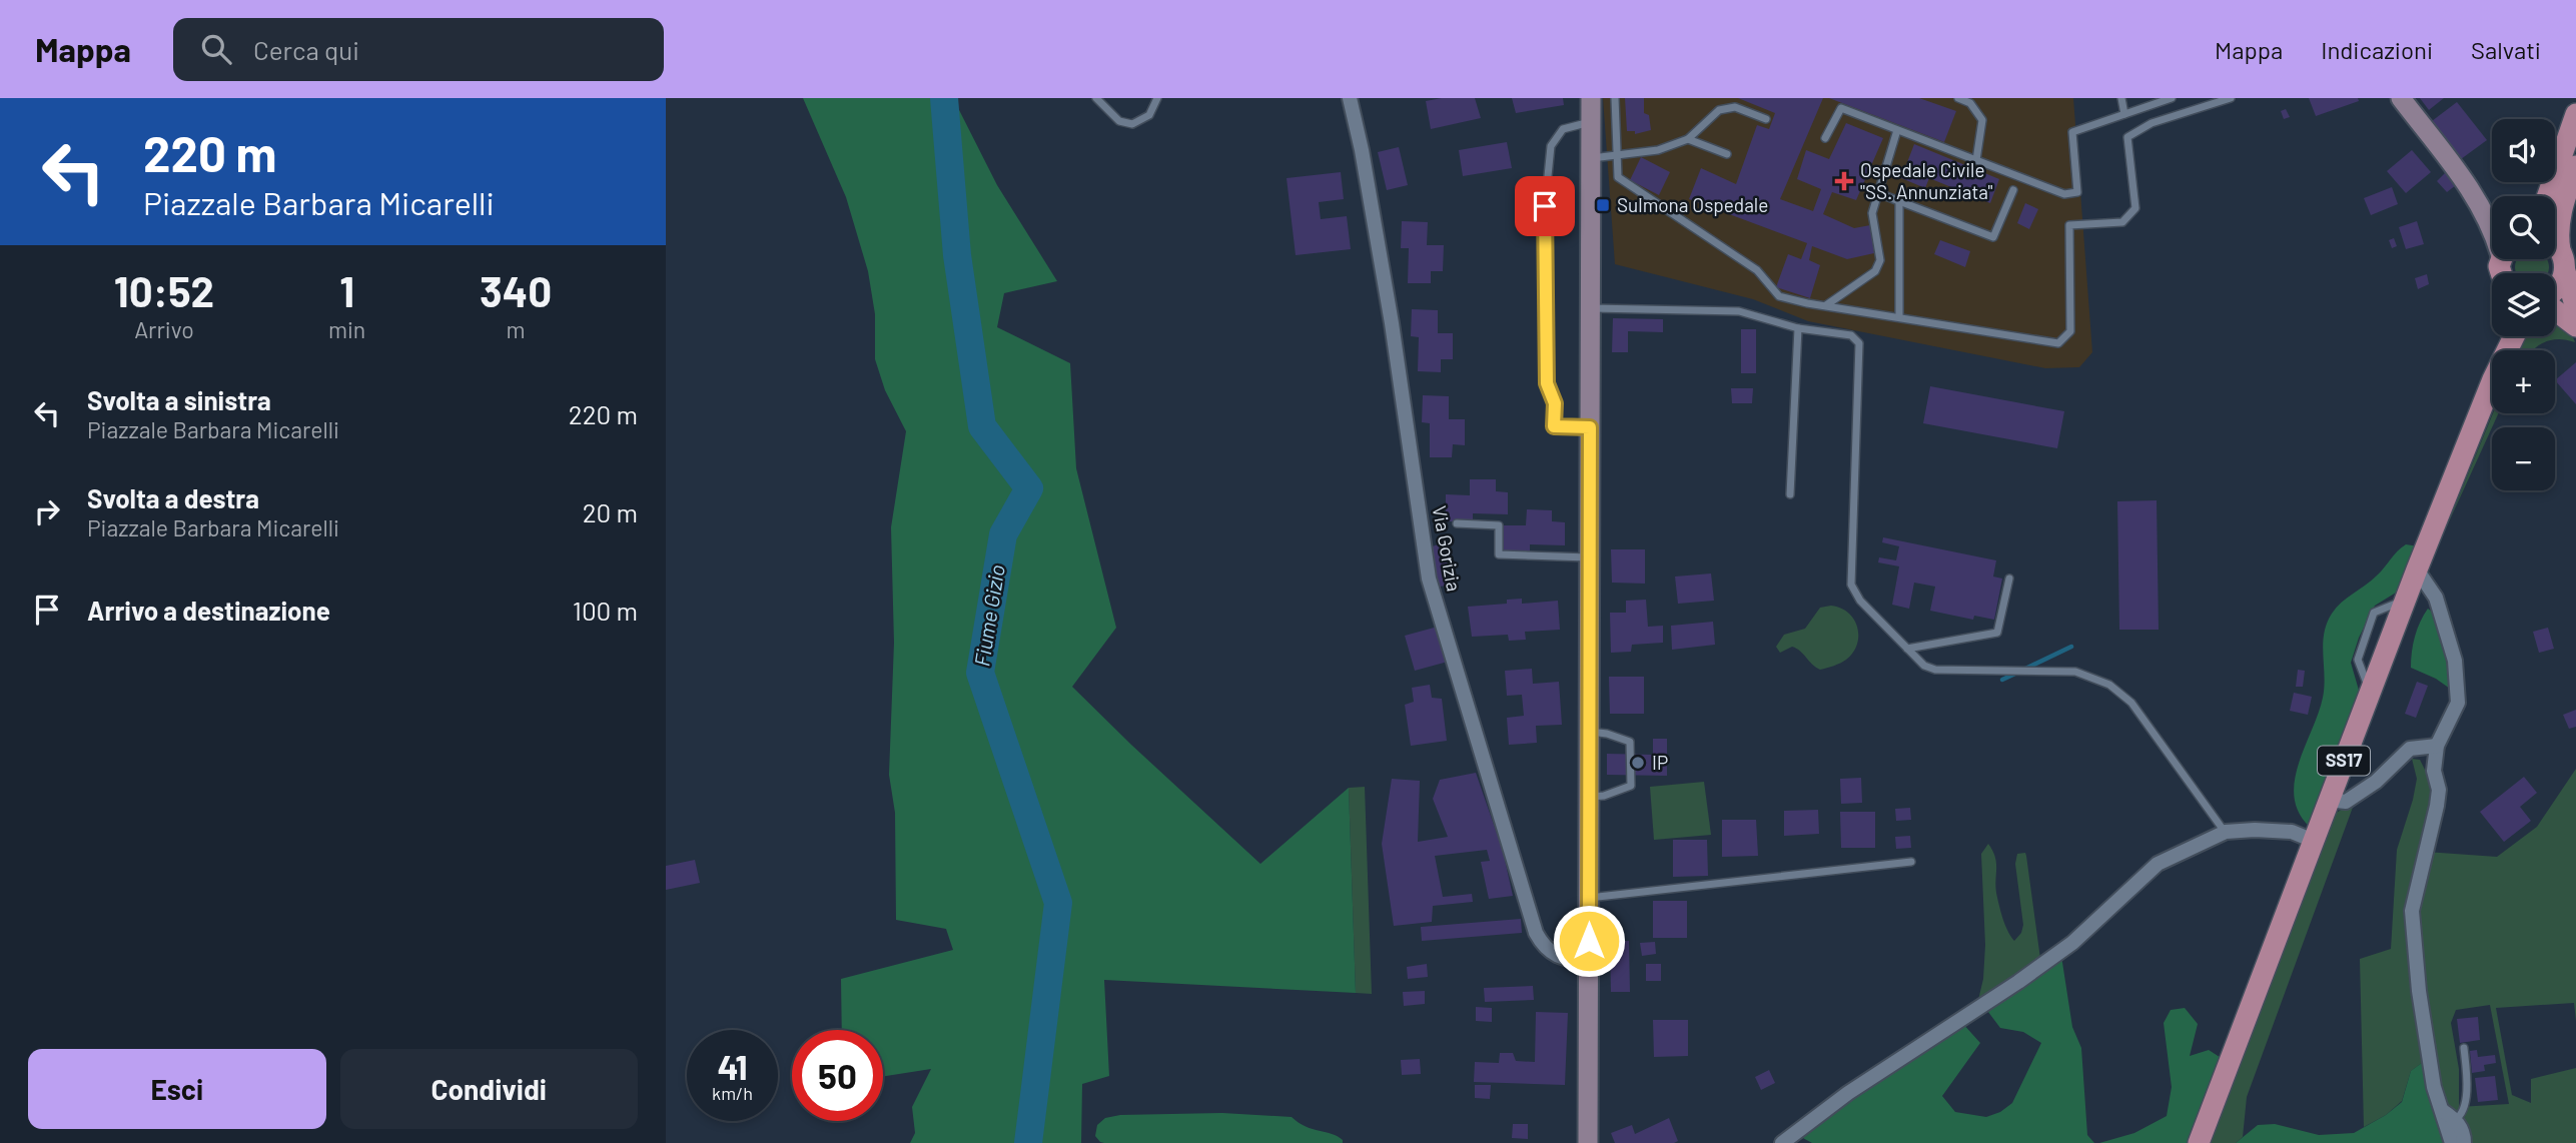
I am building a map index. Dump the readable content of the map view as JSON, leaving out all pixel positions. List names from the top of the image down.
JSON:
{
  "streets": {
    "main road": ["SS17"],
    "street": ["Via Gorizia"]
  },
  "water": ["Fiume Gizio"],
  "places": {
    "health": ["Ospedale Civile \"SS. Annunziata\""],
    "transit": ["Sulmona Ospedale"],
    "other": ["IP"]
  },
  "page": {
    "header": "Mappa",
    "search": "Cerca qui",
    "nav": ["Mappa", "Indicazioni", "Salvati"],
    "turn": ["220 m", "Piazzale Barbara Micarelli"],
    "map_buttons": ["+", "−"],
    "eta": [
      "10:52",
      "Arrivo",
      "1",
      "min",
      "340",
      "m"
    ],
    "list": [
      {
        "name": "Svolta a sinistra",
        "note": "Piazzale Barbara Micarelli",
        "value": "220 m"
      },
      {
        "name": "Svolta a destra",
        "note": "Piazzale Barbara Micarelli",
        "value": "20 m"
      },
      {
        "name": "Arrivo a destinazione",
        "value": "100 m"
      }
    ],
    "speed": "41 km/h",
    "limit": "50",
    "buttons": ["Esci", "Condividi"]
  }
}
